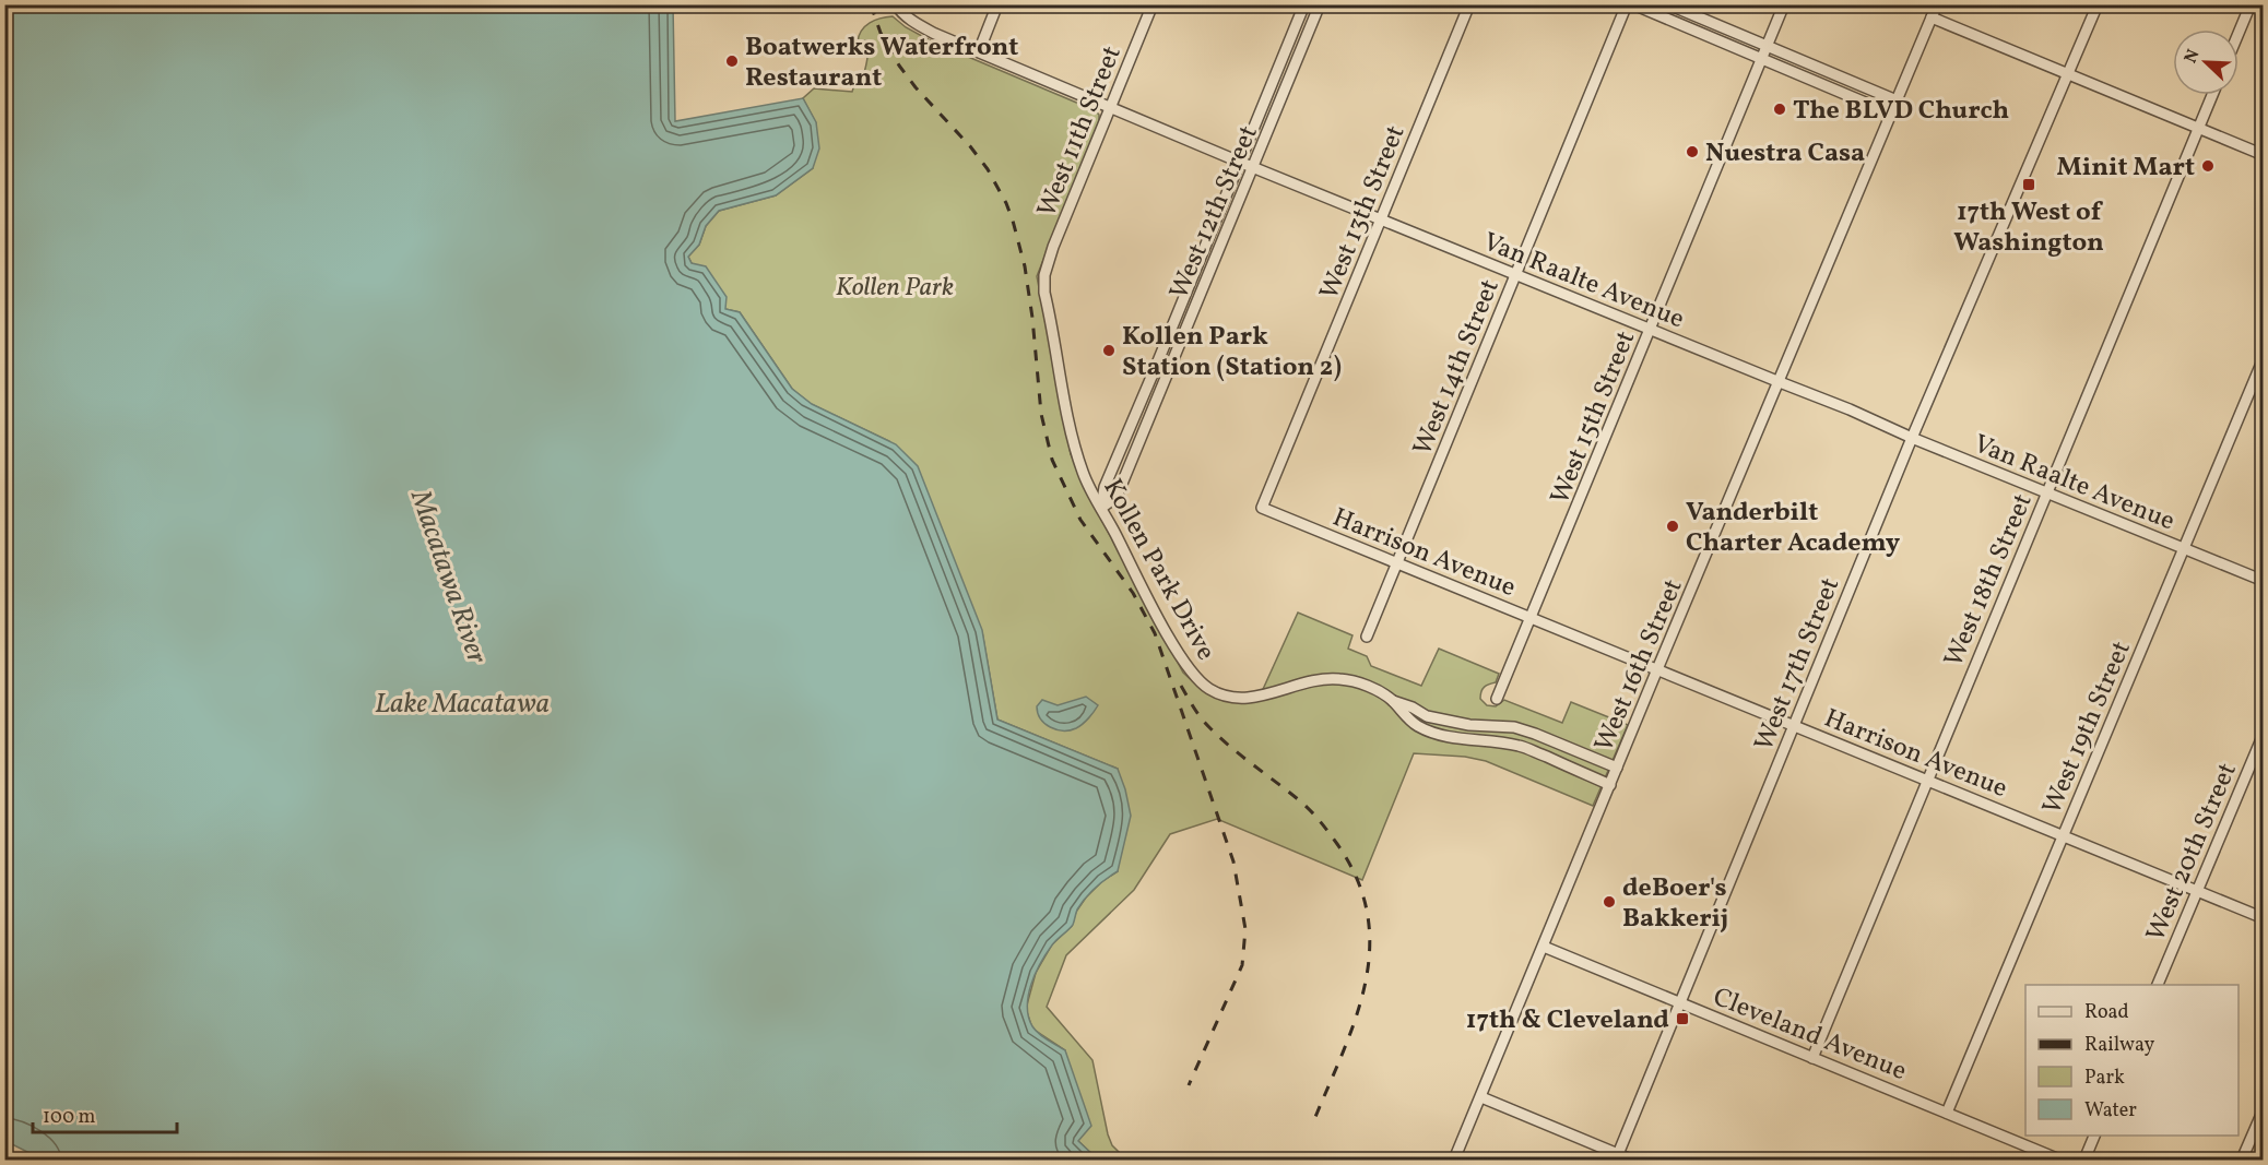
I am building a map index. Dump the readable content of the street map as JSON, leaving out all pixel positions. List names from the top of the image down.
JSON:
{
  "streets": {
    "street": [
      "West 11th Street",
      "West 12th Street",
      "West 13th Street",
      "Van Raalte Avenue",
      "West 14th Street",
      "West 15th Street",
      "Harrison Avenue",
      "Kollen Park Drive",
      "West 18th Street",
      "West 17th Street",
      "West 16th Street",
      "West 19th Street",
      "West 20th Street",
      "Cleveland Avenue"
    ]
  },
  "crossings": [
    ["West 11th Street", "Van Raalte Avenue"],
    ["West 11th Street", "Kollen Park Drive"],
    ["West 12th Street", "Van Raalte Avenue"],
    ["West 12th Street", "Kollen Park Drive"],
    ["West 13th Street", "Van Raalte Avenue"],
    ["West 13th Street", "Harrison Avenue"],
    ["Van Raalte Avenue", "West 14th Street"],
    ["Van Raalte Avenue", "West 15th Street"],
    ["Van Raalte Avenue", "West 18th Street"],
    ["Van Raalte Avenue", "West 17th Street"],
    ["Van Raalte Avenue", "West 16th Street"],
    ["Van Raalte Avenue", "West 19th Street"],
    ["West 14th Street", "Harrison Avenue"],
    ["West 15th Street", "Harrison Avenue"],
    ["Harrison Avenue", "West 18th Street"],
    ["Harrison Avenue", "West 17th Street"],
    ["Harrison Avenue", "West 16th Street"],
    ["Harrison Avenue", "West 19th Street"],
    ["Harrison Avenue", "West 20th Street"],
    ["Kollen Park Drive", "West 16th Street"],
    ["West 18th Street", "Cleveland Avenue"],
    ["West 17th Street", "Cleveland Avenue"],
    ["West 16th Street", "Cleveland Avenue"],
    ["West 19th Street", "Cleveland Avenue"]
  ],
  "water": ["Macatawa River", "Lake Macatawa"],
  "parks": ["Kollen Park"],
  "places": {
    "other": [
      "Boatwerks Waterfront Restaurant",
      "The BLVD Church",
      "Nuestra Casa",
      "Minit Mart",
      "Kollen Park Station (Station 2)",
      "Vanderbilt Charter Academy",
      "deBoer's Bakkerij"
    ],
    "transit": ["17th West of Washington", "17th & Cleveland"]
  },
  "legend": [
    "Road",
    "Railway",
    "Park",
    "Water"
  ],
  "scale_bar": "100 m",
  "north": "top left"
}
